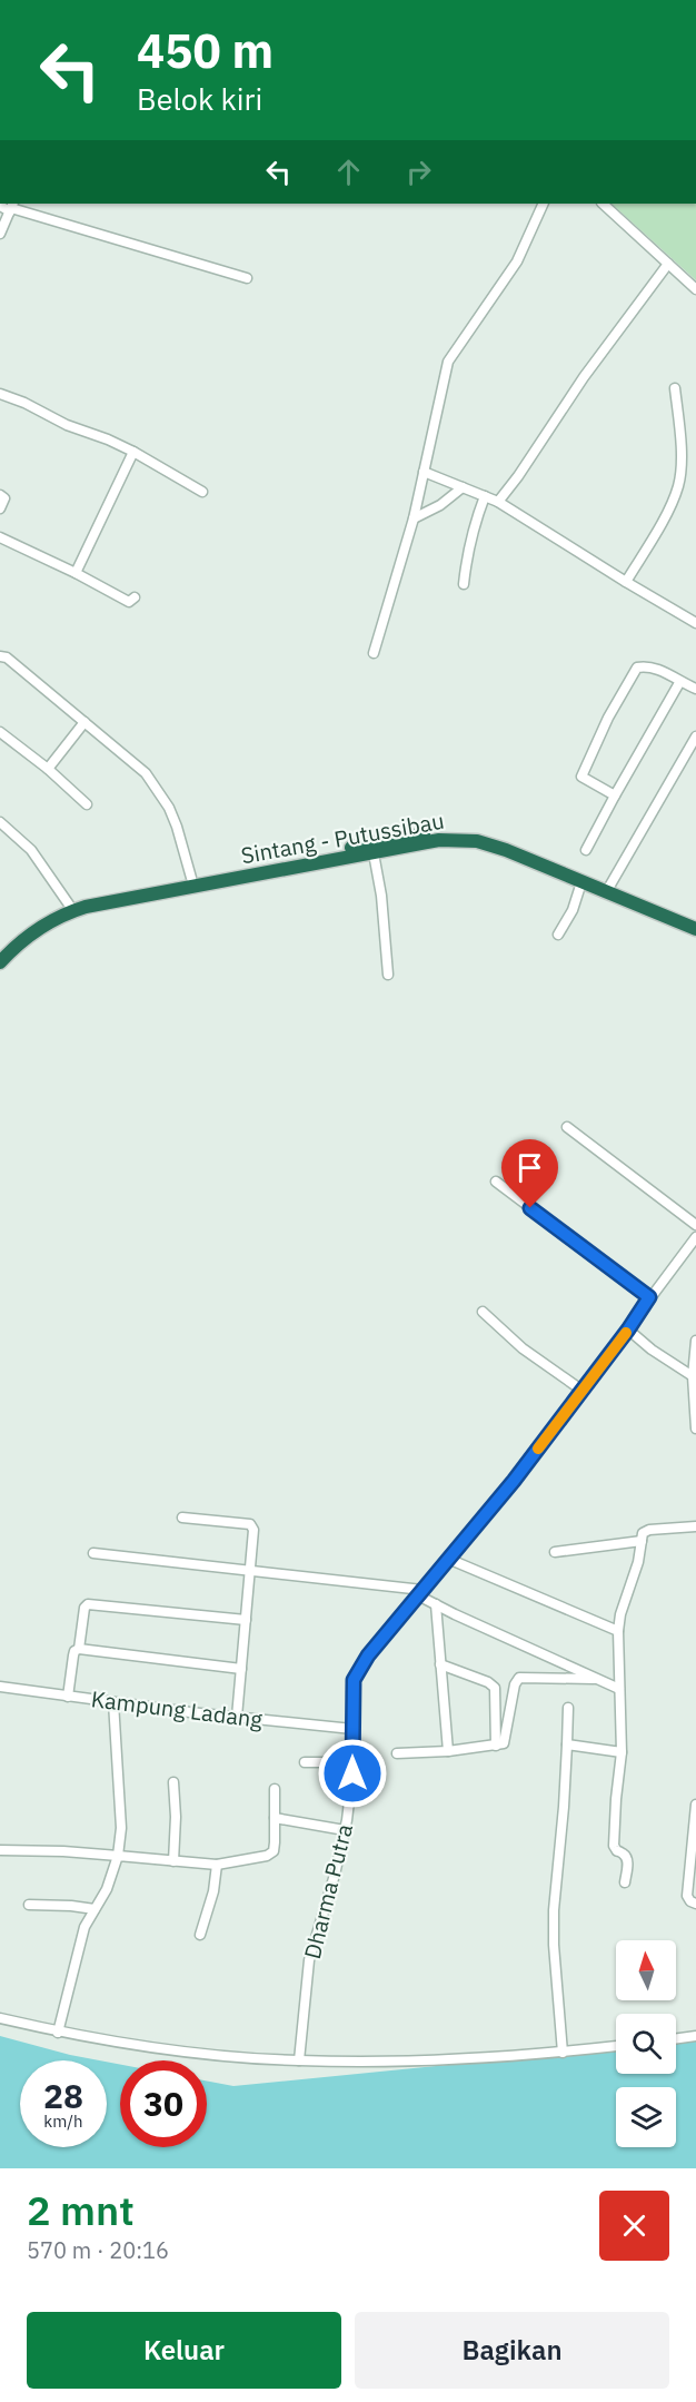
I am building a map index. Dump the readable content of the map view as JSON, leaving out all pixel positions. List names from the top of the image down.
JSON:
{
  "streets": {
    "highway": ["Sintang - Putussibau"],
    "street": ["Kampung Ladang", "Dharma Putra"]
  },
  "crossings": [
    ["Kampung Ladang", "Dharma Putra"]
  ],
  "north": "top",
  "page": {
    "turn": ["450 m", "Belok kiri"],
    "speed": "28 km/h",
    "limit": "30",
    "heading": ["2 mnt", "570 m · 20:16"],
    "buttons": ["Keluar", "Bagikan"]
  }
}
